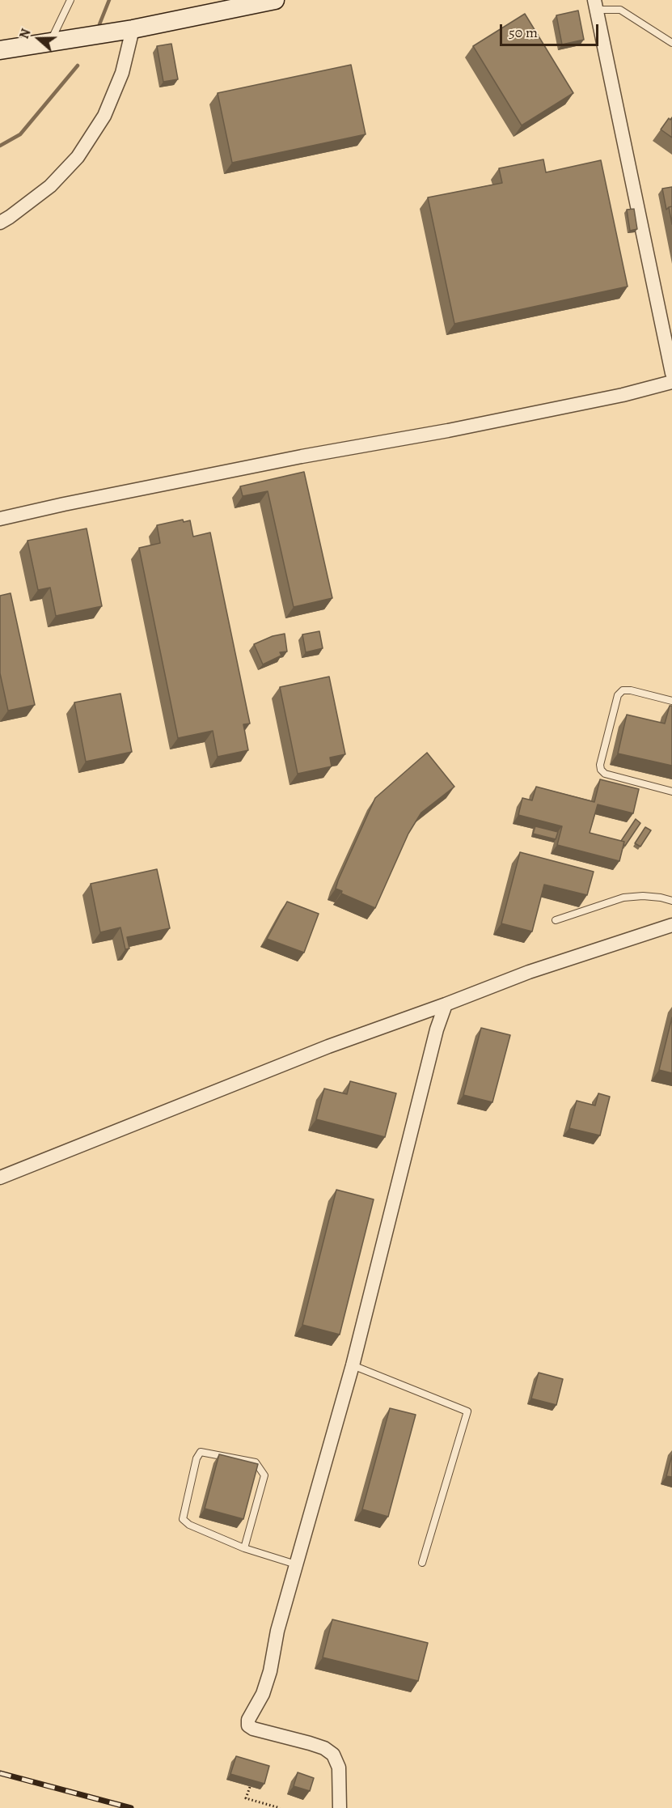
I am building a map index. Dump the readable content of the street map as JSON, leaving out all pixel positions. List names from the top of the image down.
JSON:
{
  "scale_bar": "50 m",
  "north": "left"
}
